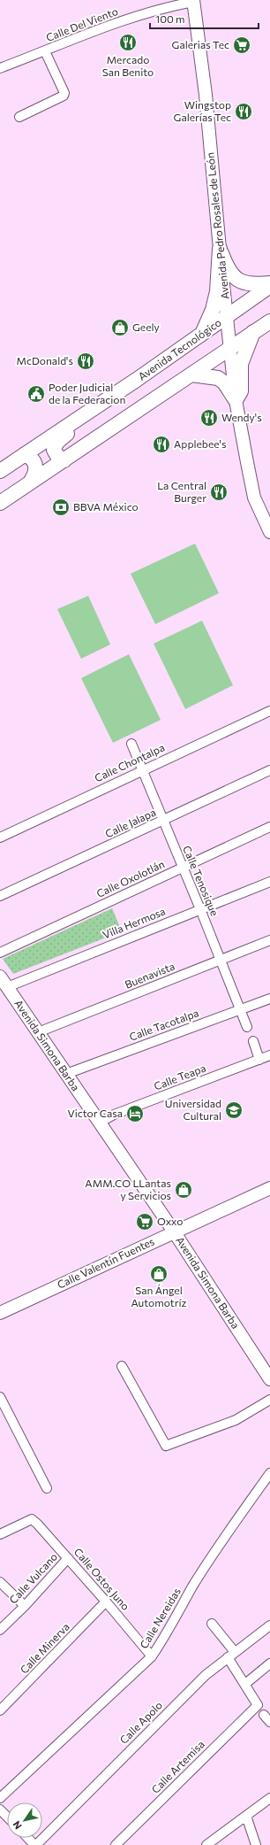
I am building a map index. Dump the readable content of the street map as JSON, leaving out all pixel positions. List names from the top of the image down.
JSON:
{
  "streets": {
    "main road": [
      "Avenida Pedro Rosales de León",
      "Avenida Tecnológico",
      "Avenida Simona Barba",
      "Calle Valentín Fuentes"
    ],
    "street": [
      "Calle Del Viento",
      "Calle Chontalpa",
      "Calle Jalapa",
      "Calle Oxolotlán",
      "Calle Tenosique",
      "Villa Hermosa",
      "Buenavista",
      "Calle Tacotalpa",
      "Calle Teapa",
      "Calle Vulcano",
      "Calle Ostos Juno",
      "Calle Nereidas",
      "Calle Minerva",
      "Calle Apolo",
      "Calle Artemisa"
    ]
  },
  "crossings": [
    ["Calle Del Viento", "Avenida Pedro Rosales de León"],
    ["Avenida Pedro Rosales de León", "Avenida Tecnológico"],
    ["Calle Chontalpa", "Calle Tenosique"],
    ["Calle Jalapa", "Calle Tenosique"],
    ["Calle Oxolotlán", "Calle Tenosique"],
    ["Calle Tenosique", "Villa Hermosa"],
    ["Calle Tenosique", "Buenavista"],
    ["Calle Tenosique", "Calle Tacotalpa"],
    ["Villa Hermosa", "Avenida Simona Barba"],
    ["Buenavista", "Avenida Simona Barba"],
    ["Calle Tacotalpa", "Avenida Simona Barba"],
    ["Avenida Simona Barba", "Calle Teapa"],
    ["Avenida Simona Barba", "Calle Valentín Fuentes"],
    ["Calle Vulcano", "Calle Ostos Juno"],
    ["Calle Ostos Juno", "Calle Nereidas"],
    ["Calle Ostos Juno", "Calle Minerva"]
  ],
  "places": {
    "restaurant": [
      "Mercado San Benito",
      "Wingstop Galerías Tec",
      "McDonald's",
      "Wendy's",
      "Applebee's",
      "La Central Burger"
    ],
    "supermarket": ["Galerias Tec", "Oxxo"],
    "shop": ["Geely", "AMM.CO LLantas y Servicios", "San Ángel Automotríz"],
    "public building": ["Poder Judicial de la Federacion"],
    "bank": ["BBVA México"],
    "school or university": ["Universidad Cultural"],
    "hotel": ["Victor Casa"]
  },
  "scale_bar": "100 m",
  "north": "bottom left"
}
